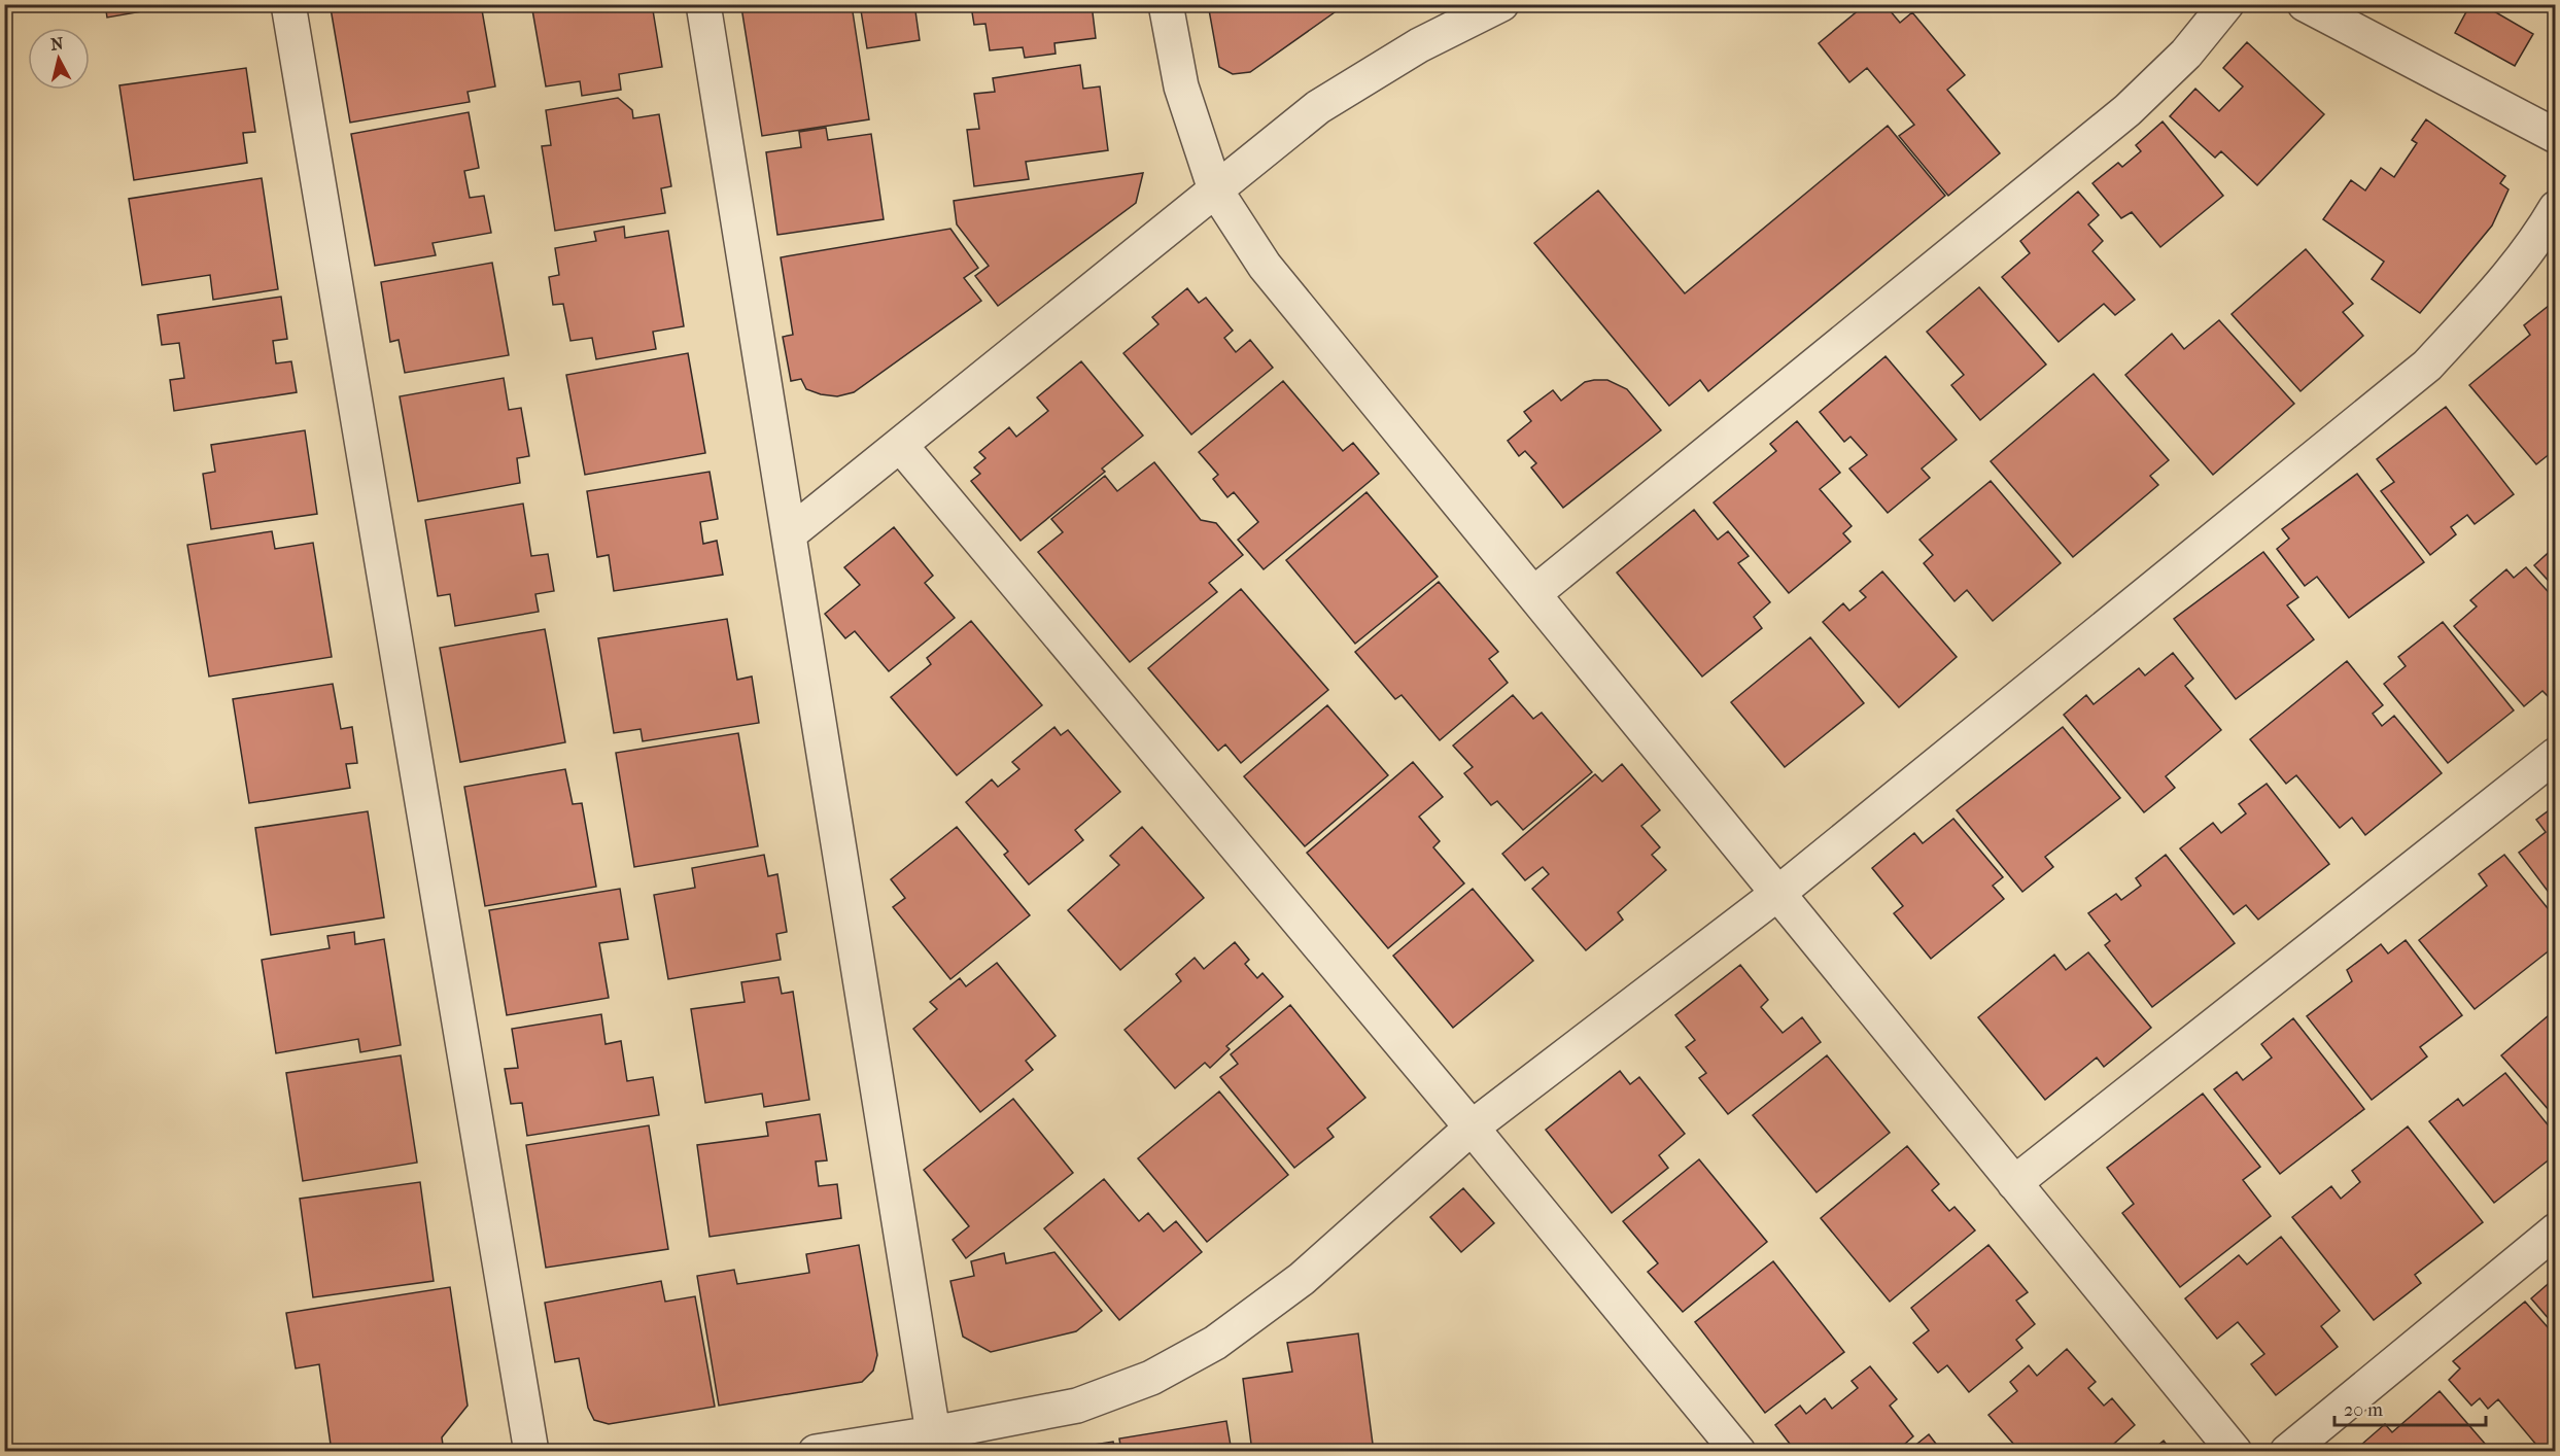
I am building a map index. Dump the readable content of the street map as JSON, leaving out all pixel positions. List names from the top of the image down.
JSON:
{
  "scale_bar": "20 m",
  "north": "top"
}
